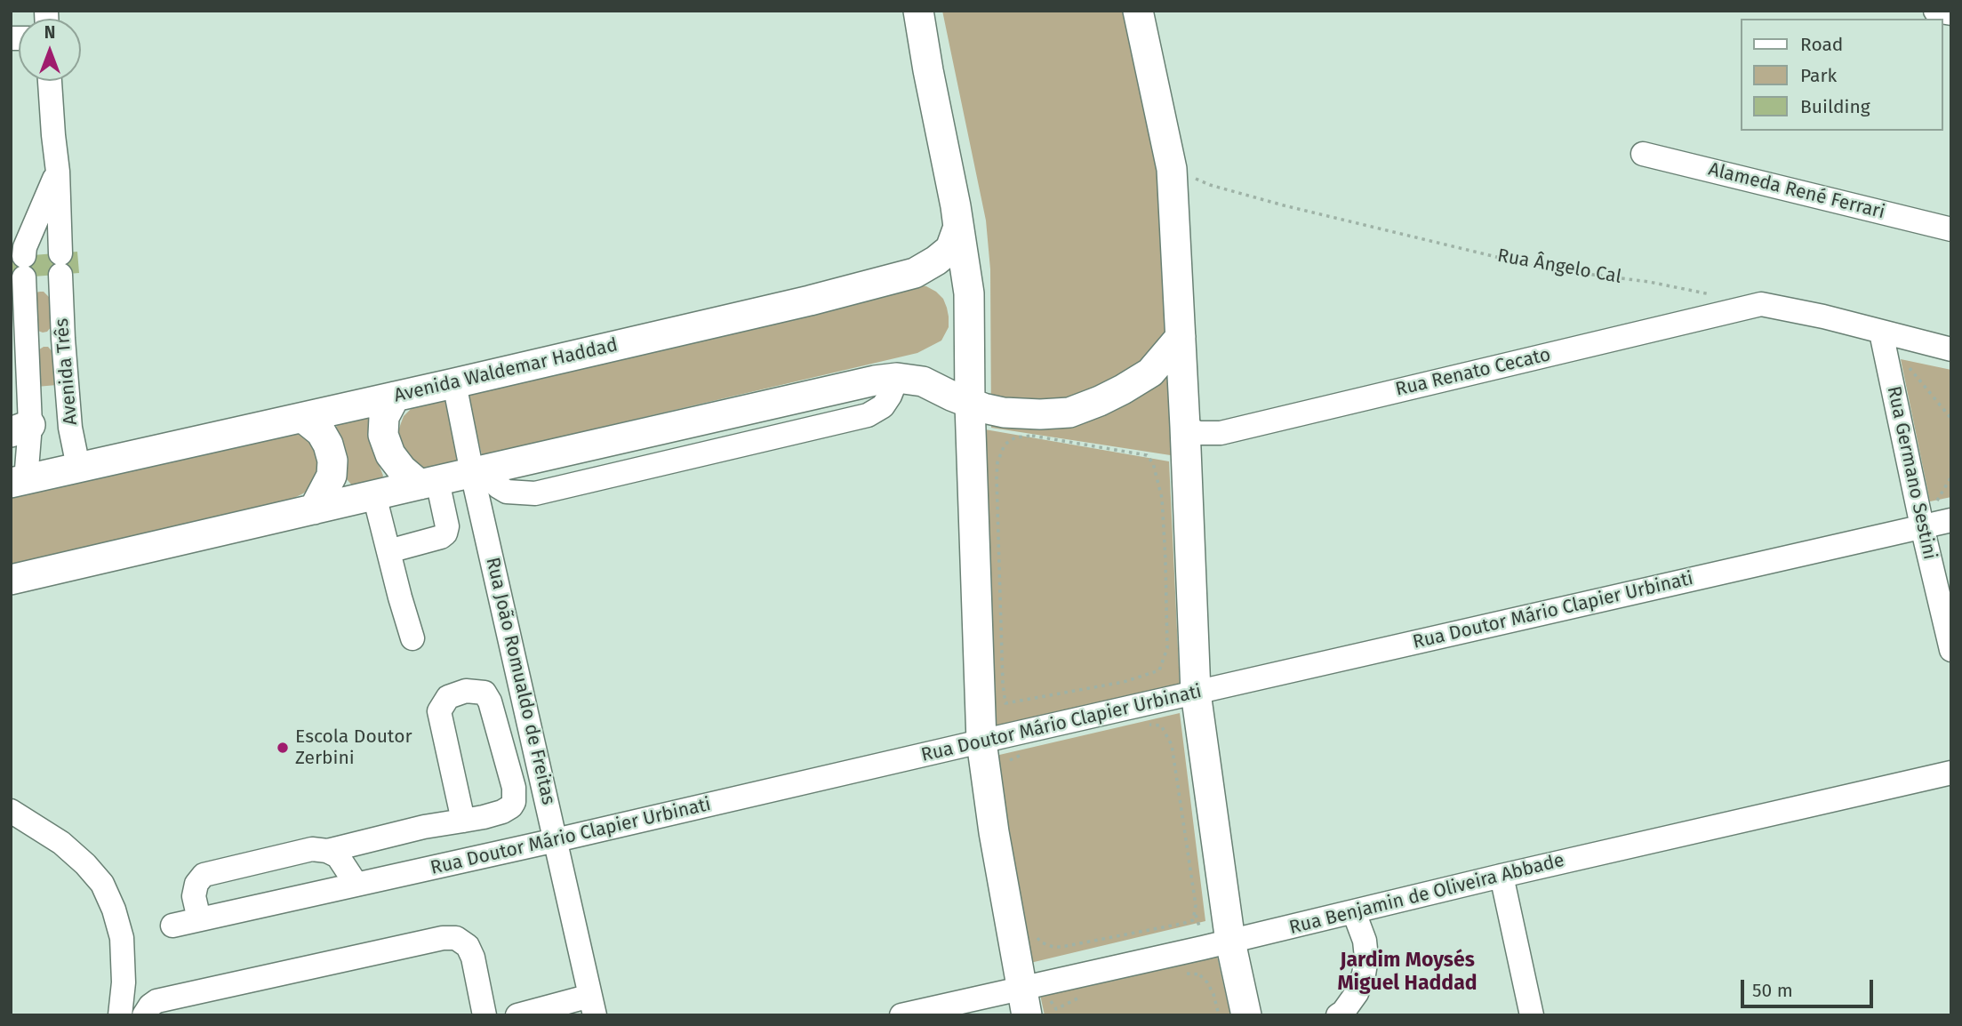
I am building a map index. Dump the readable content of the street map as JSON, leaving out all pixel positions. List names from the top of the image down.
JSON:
{
  "streets": {
    "main road": ["Avenida Waldemar Haddad"],
    "street": [
      "Alameda René Ferrari",
      "Avenida Três",
      "Rua Renato Cecato",
      "Rua Germano Sestini",
      "Rua Doutor Mário Clapier Urbinati",
      "Rua João Romualdo de Freitas",
      "Rua Benjamin de Oliveira Abbade"
    ],
    "path": ["Rua Ângelo Cal"]
  },
  "crossings": [
    ["Avenida Waldemar Haddad", "Avenida Três"],
    ["Avenida Waldemar Haddad", "Rua João Romualdo de Freitas"],
    ["Rua Renato Cecato", "Rua Germano Sestini"],
    ["Rua Germano Sestini", "Rua Doutor Mário Clapier Urbinati"],
    ["Rua Doutor Mário Clapier Urbinati", "Rua João Romualdo de Freitas"]
  ],
  "districts": ["Jardim Moysés Miguel Haddad"],
  "places": ["Escola Doutor Zerbini"],
  "legend": ["Road", "Park", "Building"],
  "scale_bar": "50 m",
  "north": "top"
}
